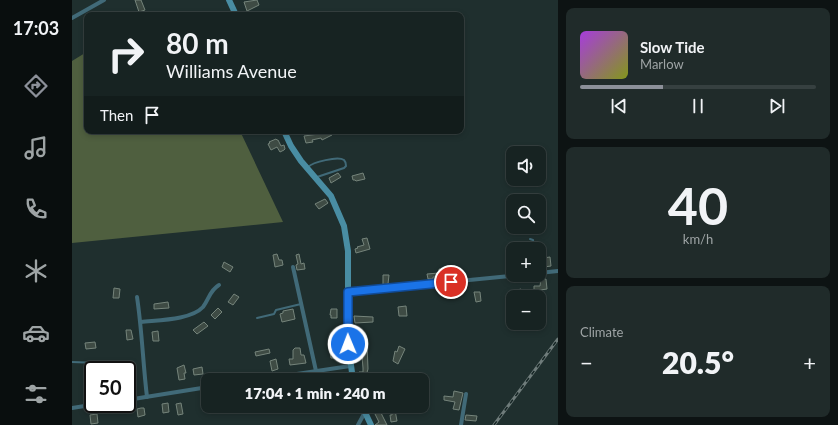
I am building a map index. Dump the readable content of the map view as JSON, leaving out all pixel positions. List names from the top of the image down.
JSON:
{
  "page": {
    "tabs": "17:03",
    "turn": ["80 m", "Williams Avenue"],
    "song": ["Slow Tide", "Marlow"],
    "then": "Then",
    "map_buttons": ["+", "−"],
    "tile": [
      ["40", "km/h"],
      "Climate"
    ],
    "heat": ["−", "20.5°", "+"],
    "limit": "50",
    "trip": "17:04 · 1 min · 240 m"
  }
}
